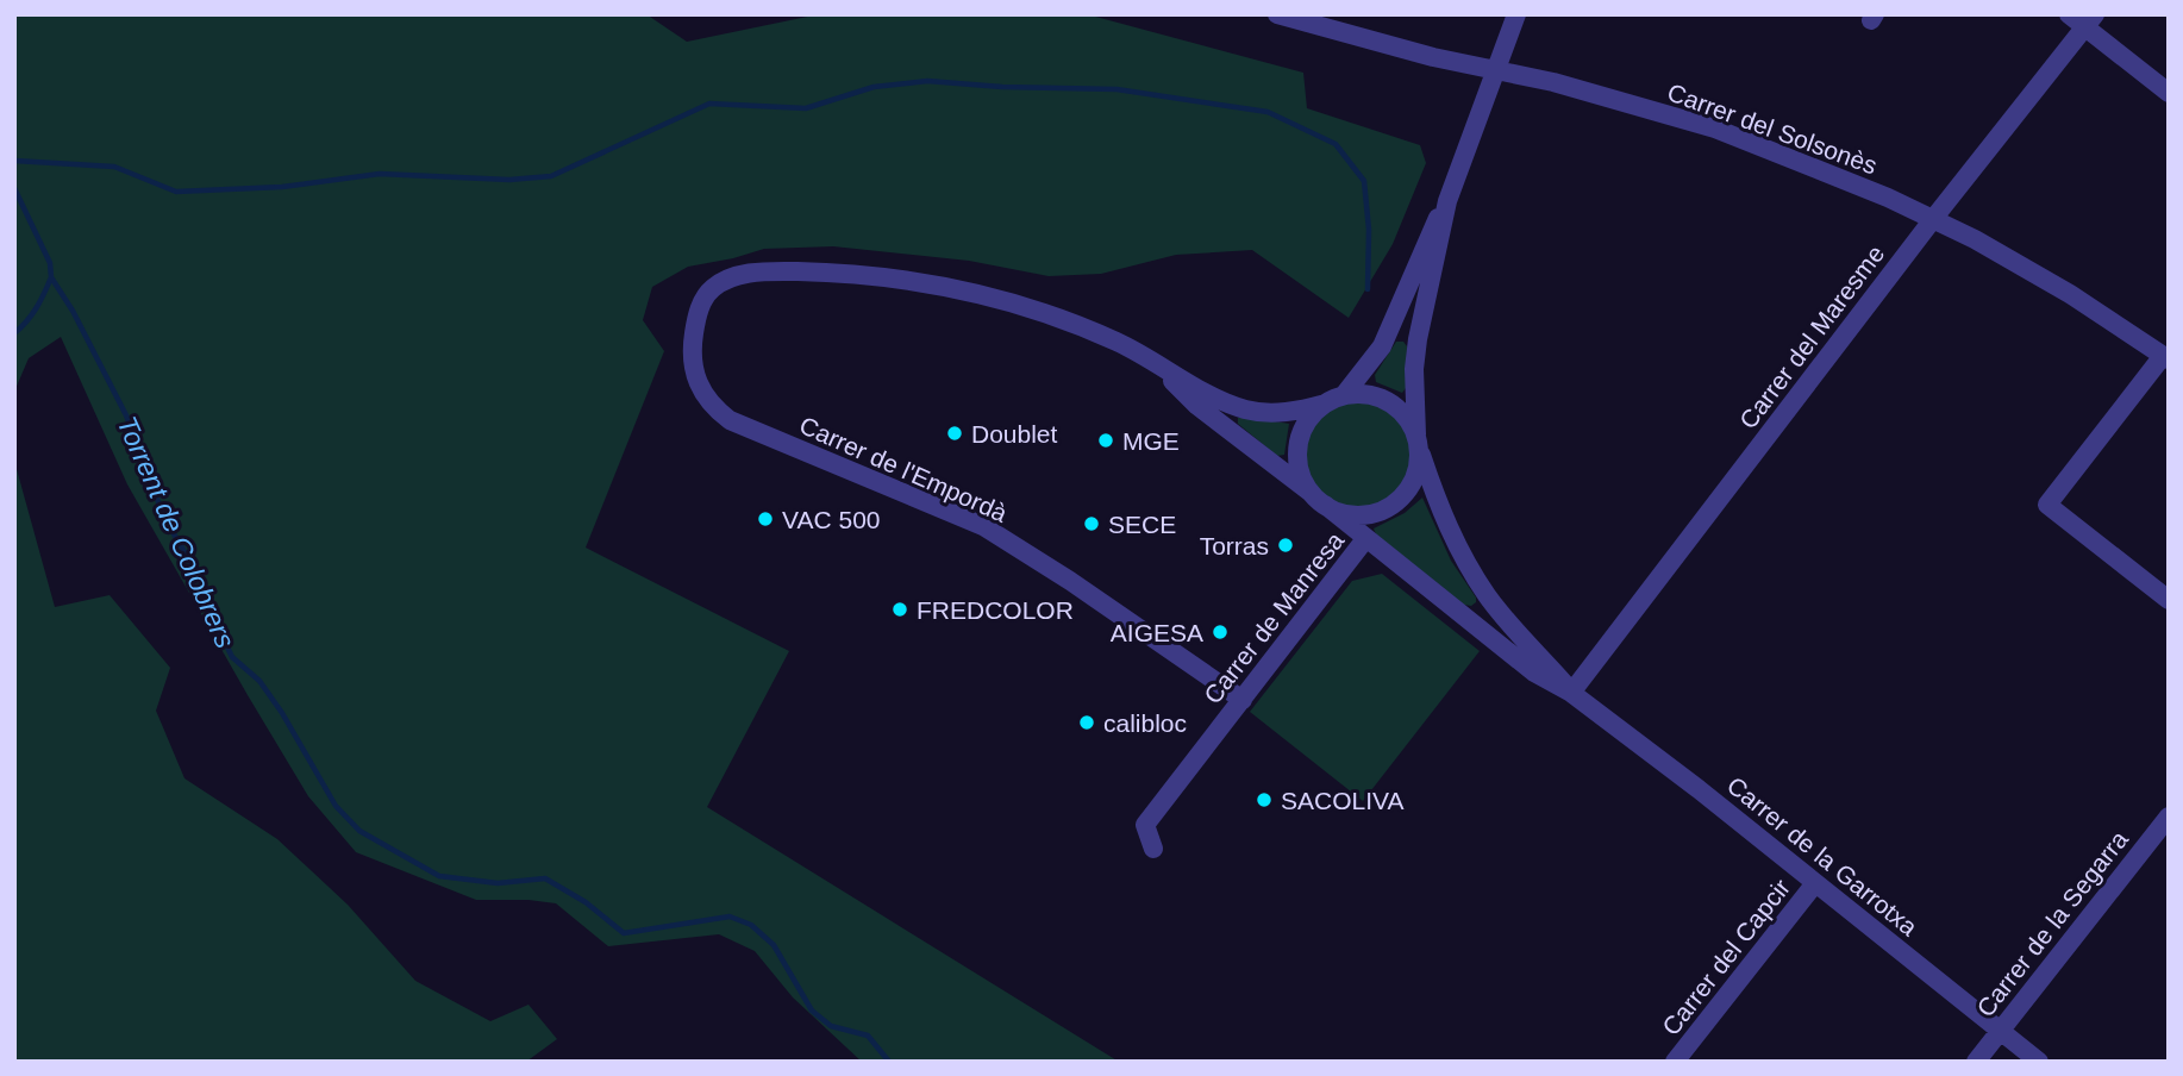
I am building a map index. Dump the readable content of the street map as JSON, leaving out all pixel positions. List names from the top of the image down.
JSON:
{
  "streets": {
    "street": [
      "Carrer del Solsonès",
      "Carrer del Maresme",
      "Carrer de l'Empordà",
      "Carrer de Manresa",
      "Carrer de la Garrotxa",
      "Carrer de la Segarra",
      "Carrer del Capcir"
    ]
  },
  "crossings": [
    ["Carrer del Solsonès", "Carrer del Maresme"],
    ["Carrer del Maresme", "Carrer de la Garrotxa"],
    ["Carrer de l'Empordà", "Carrer de Manresa"],
    ["Carrer de l'Empordà", "Carrer de la Garrotxa"],
    ["Carrer de Manresa", "Carrer de la Garrotxa"],
    ["Carrer de la Garrotxa", "Carrer de la Segarra"],
    ["Carrer de la Garrotxa", "Carrer del Capcir"]
  ],
  "water": ["Torrent de Colobrers"],
  "places": [
    "Doublet",
    "MGE",
    "VAC 500",
    "SECE",
    "Torras",
    "FREDCOLOR",
    "AIGESA",
    "calibloc",
    "SACOLIVA"
  ]
}
